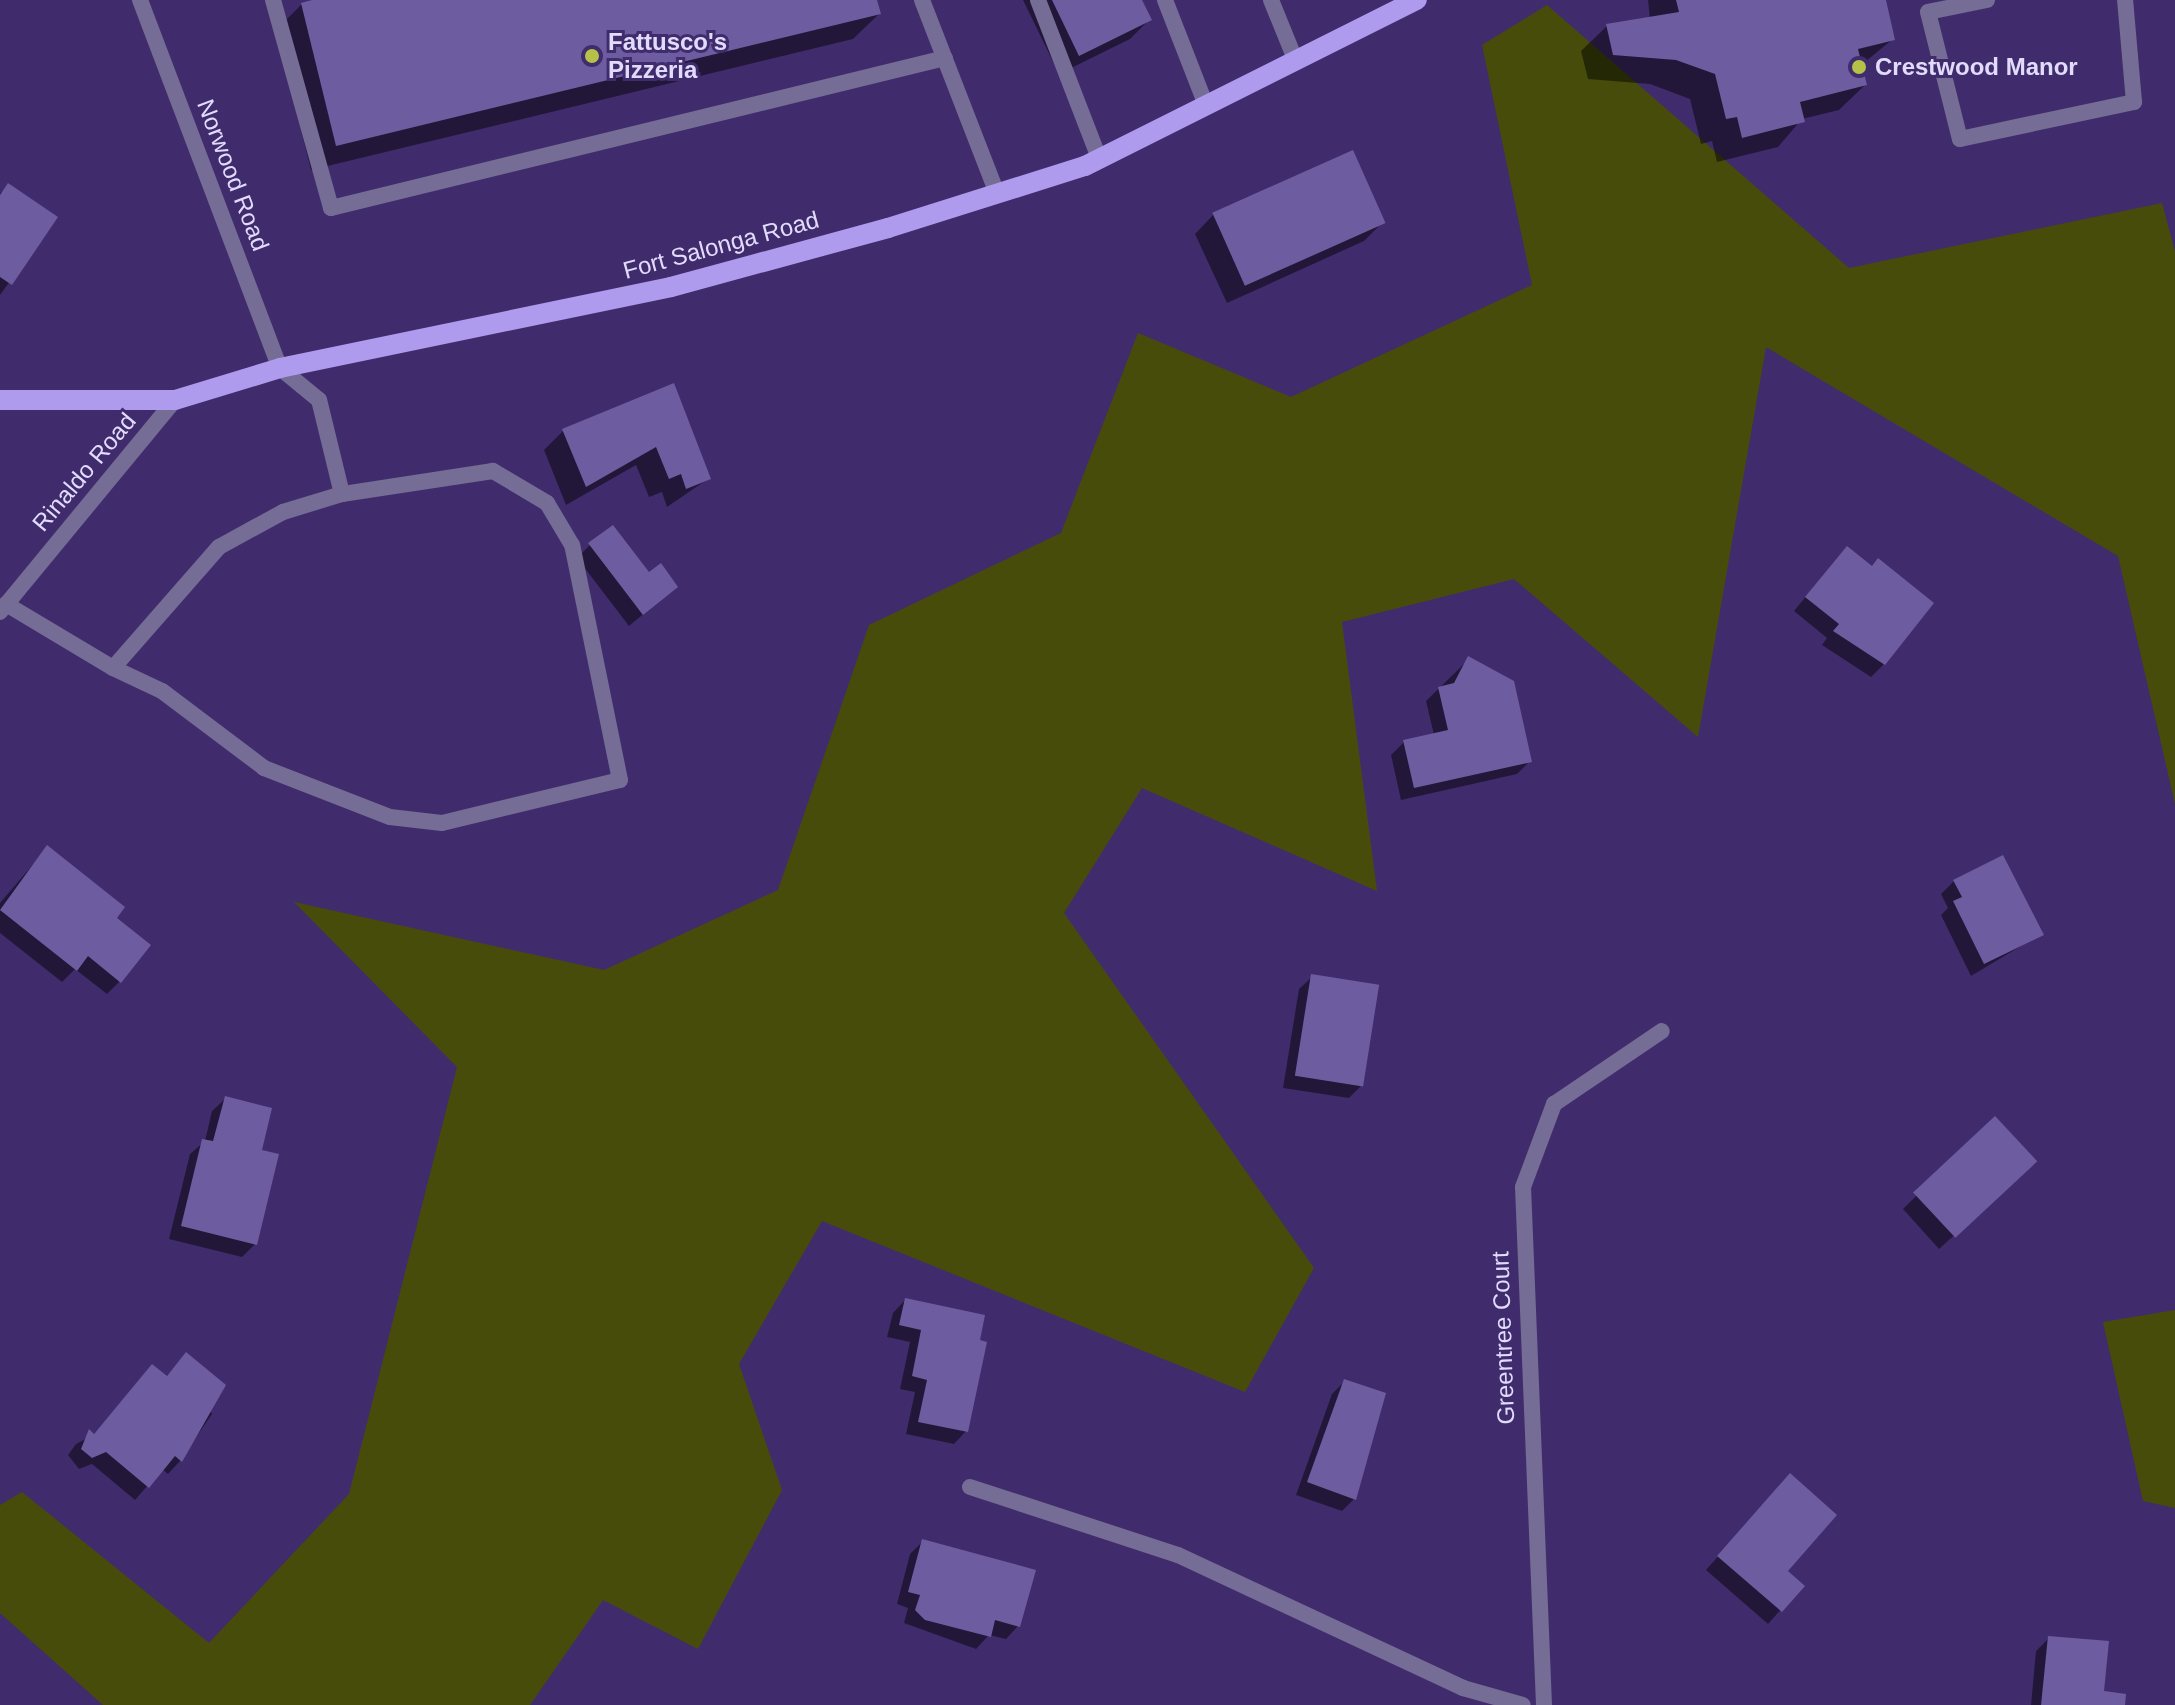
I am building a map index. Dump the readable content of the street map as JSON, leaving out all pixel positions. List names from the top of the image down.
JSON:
{
  "streets": {
    "main road": ["Fort Salonga Road"],
    "street": ["Norwood Road", "Rinaldo Road", "Greentree Court"]
  },
  "crossings": [
    ["Norwood Road", "Fort Salonga Road"],
    ["Fort Salonga Road", "Rinaldo Road"]
  ],
  "places": ["Fattusco's Pizzeria", "Crestwood Manor"]
}
